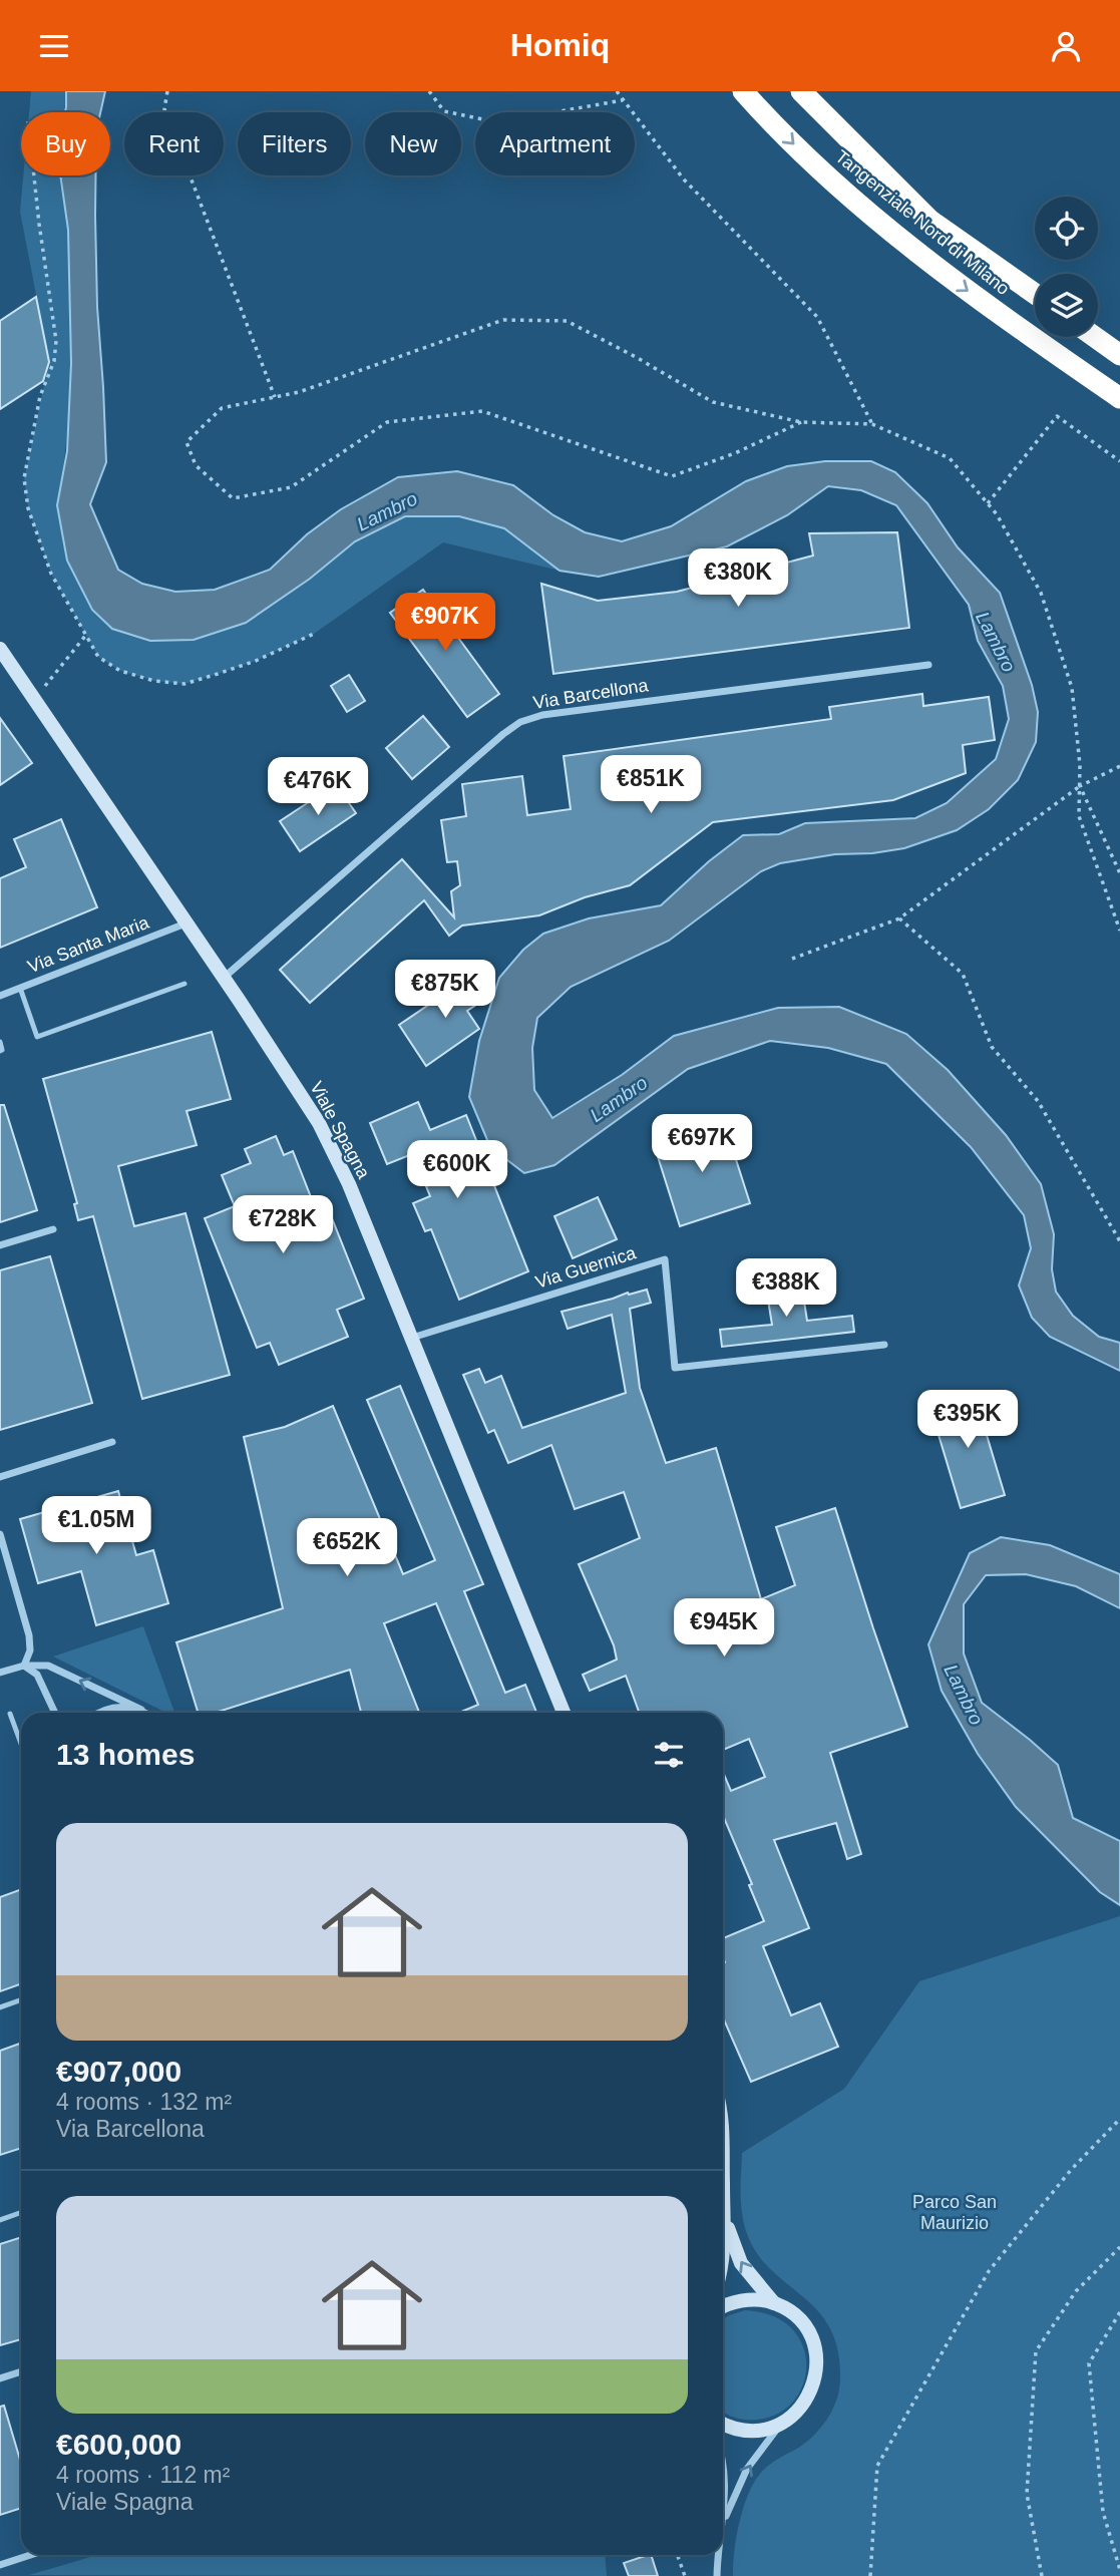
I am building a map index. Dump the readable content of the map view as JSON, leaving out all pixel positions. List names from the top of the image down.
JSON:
{
  "streets": {
    "highway": ["Tangenziale Nord di Milano"],
    "street": [
      "Via Barcellona",
      "Via Santa Maria",
      "Viale Spagna",
      "Via Guernica"
    ]
  },
  "crossings": [
    ["Via Barcellona", "Viale Spagna"],
    ["Via Santa Maria", "Viale Spagna"],
    ["Viale Spagna", "Via Guernica"]
  ],
  "water": ["Lambro"],
  "parks": ["Parco San Maurizio"],
  "page": {
    "header": "Homiq",
    "chip": [
      "Buy",
      "Rent",
      "Filters",
      "New",
      "Apartment"
    ],
    "price": [
      "€380K",
      "€907K",
      "€851K",
      "€476K",
      "€875K",
      "€697K",
      "€600K",
      "€728K",
      "€388K",
      "€395K",
      "€1.05M",
      "€652K",
      "€945K"
    ],
    "heading": "13 homes",
    "list": [
      {
        "name": "€907,000",
        "note": "4 rooms · 132 m² · Via Barcellona"
      },
      {
        "name": "€600,000",
        "note": "4 rooms · 112 m² · Viale Spagna"
      }
    ]
  }
}
